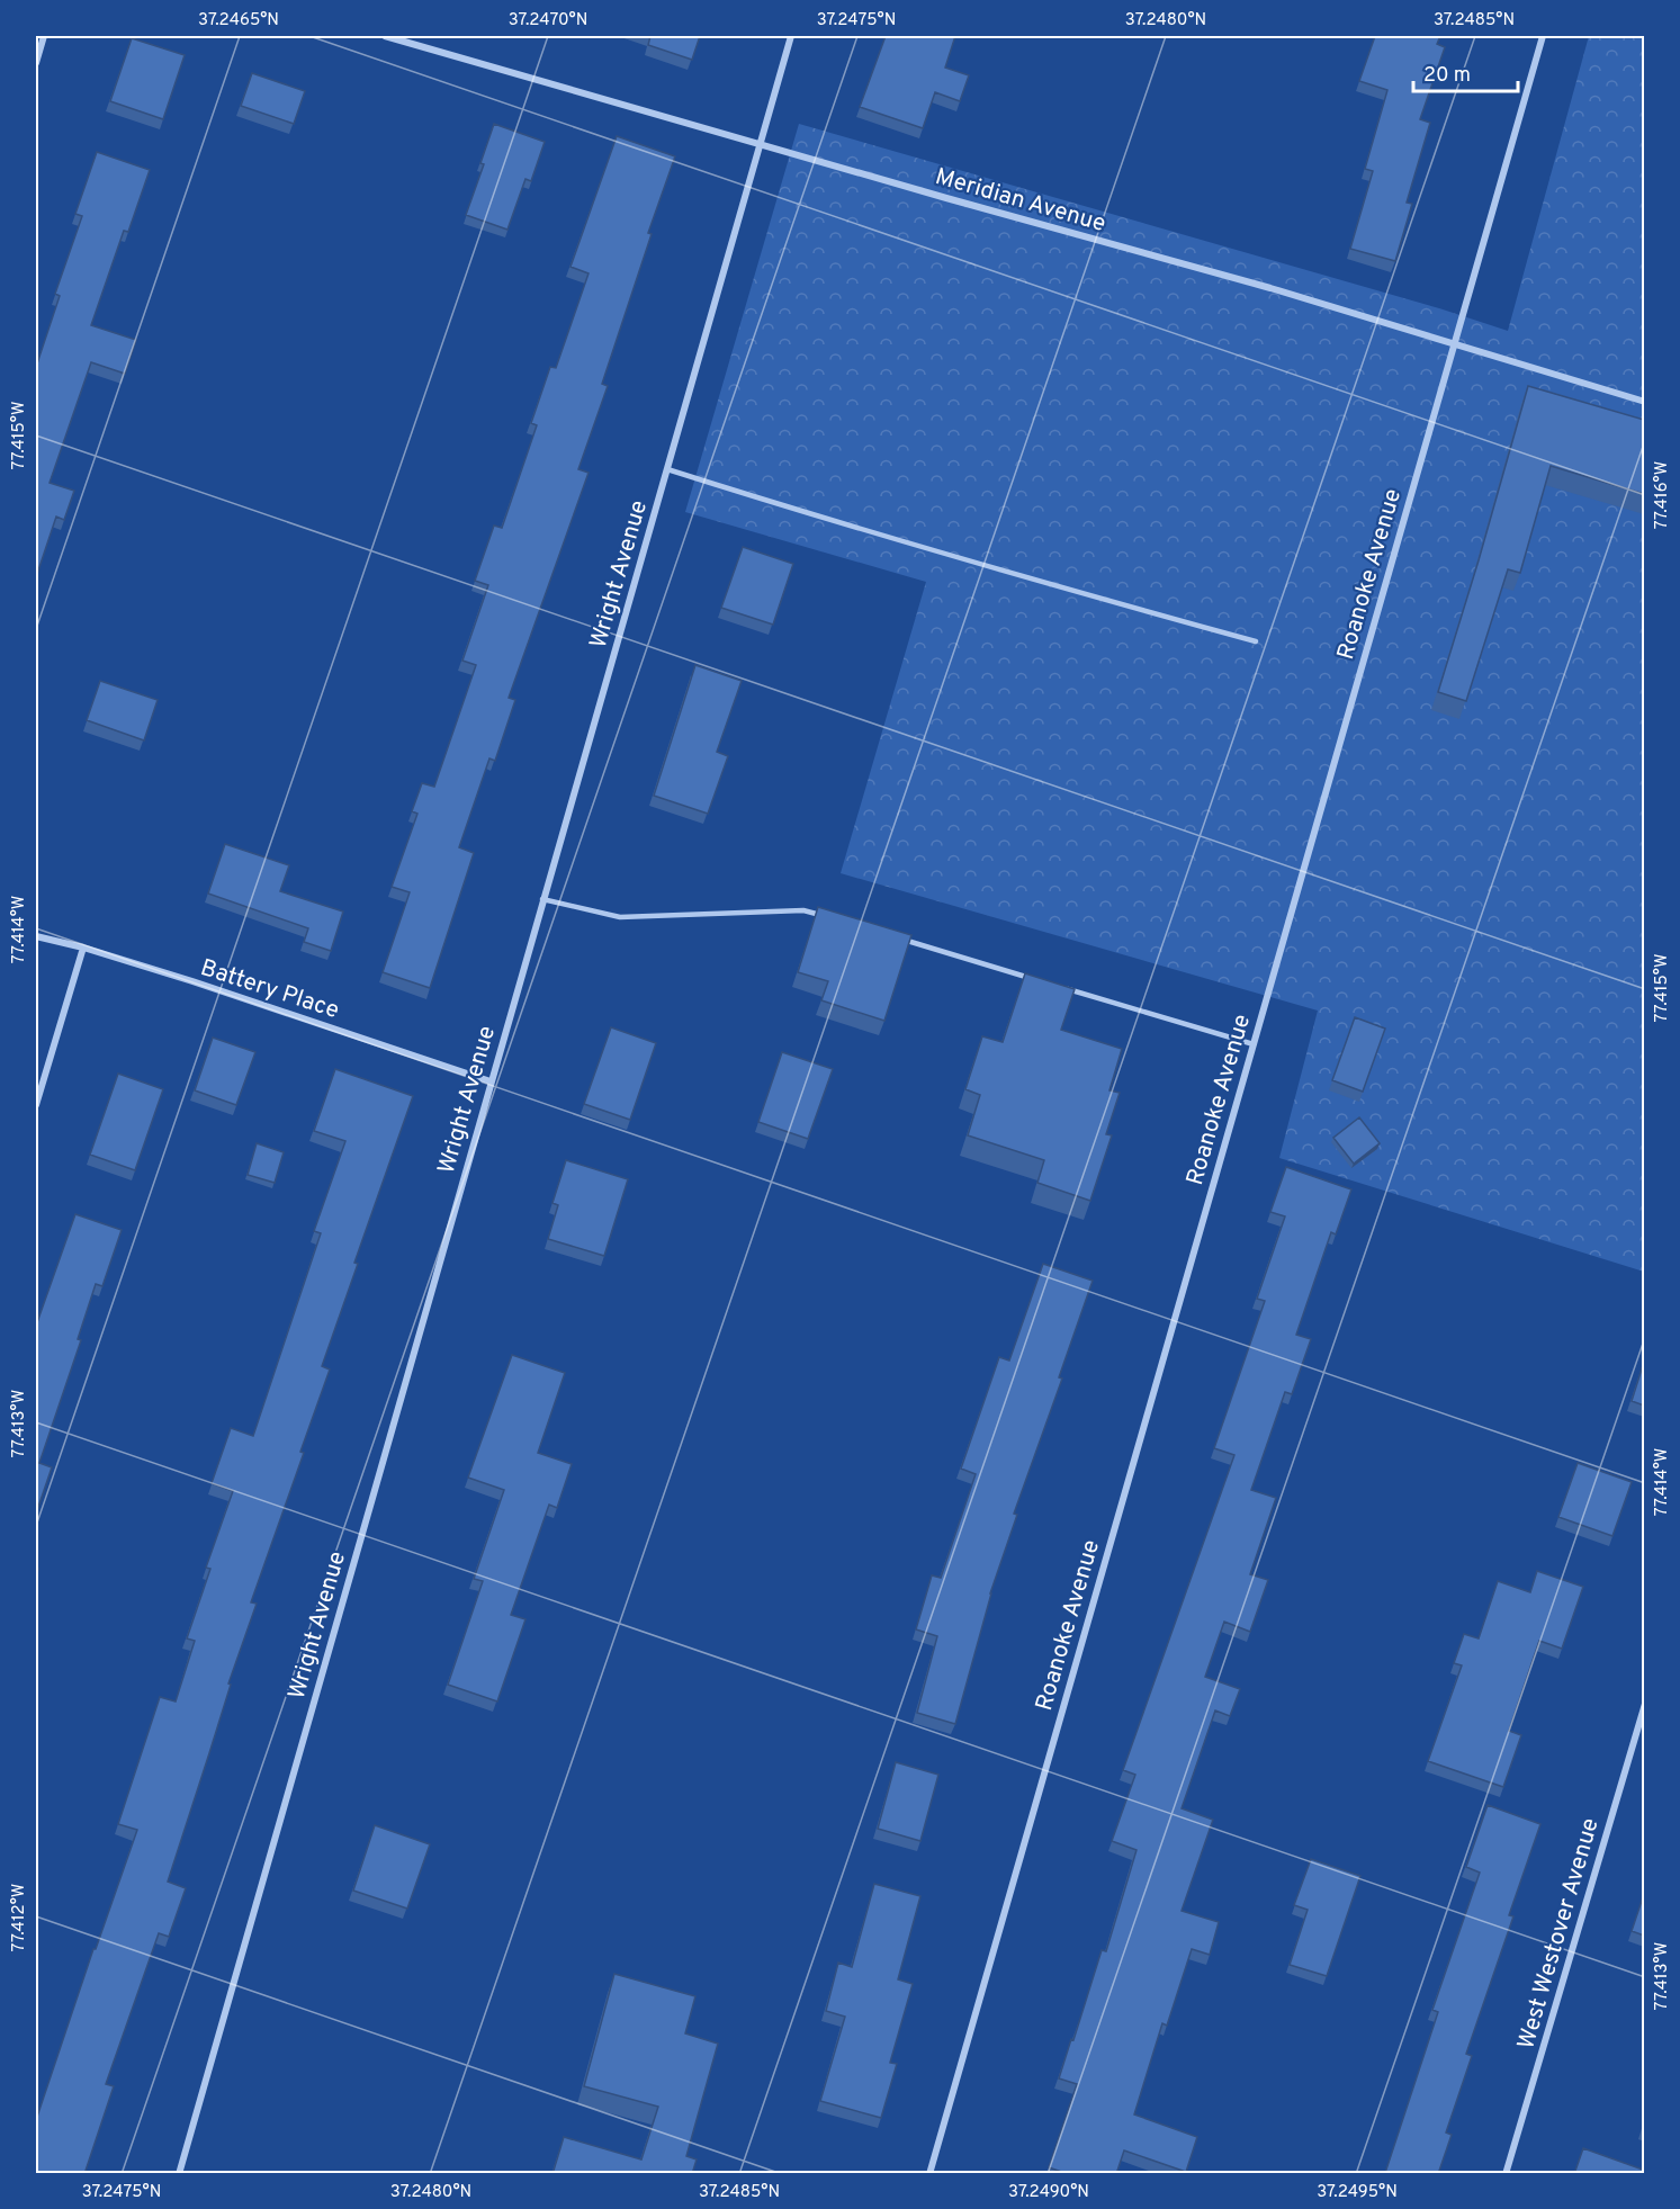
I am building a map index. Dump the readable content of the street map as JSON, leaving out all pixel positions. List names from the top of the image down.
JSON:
{
  "streets": {
    "street": [
      "Meridian Avenue",
      "Wright Avenue",
      "Roanoke Avenue",
      "Battery Place",
      "West Westover Avenue"
    ]
  },
  "crossings": [
    ["Meridian Avenue", "Wright Avenue"],
    ["Meridian Avenue", "Roanoke Avenue"],
    ["Wright Avenue", "Battery Place"]
  ],
  "scale_bar": "20 m",
  "coordinates": [
    "37.2465°N",
    "37.2470°N",
    "37.2475°N",
    "37.2480°N",
    "37.2485°N",
    "77.415°W",
    "77.416°W",
    "77.414°W",
    "77.413°W",
    "77.412°W",
    "37.2490°N",
    "37.2495°N"
  ]
}
